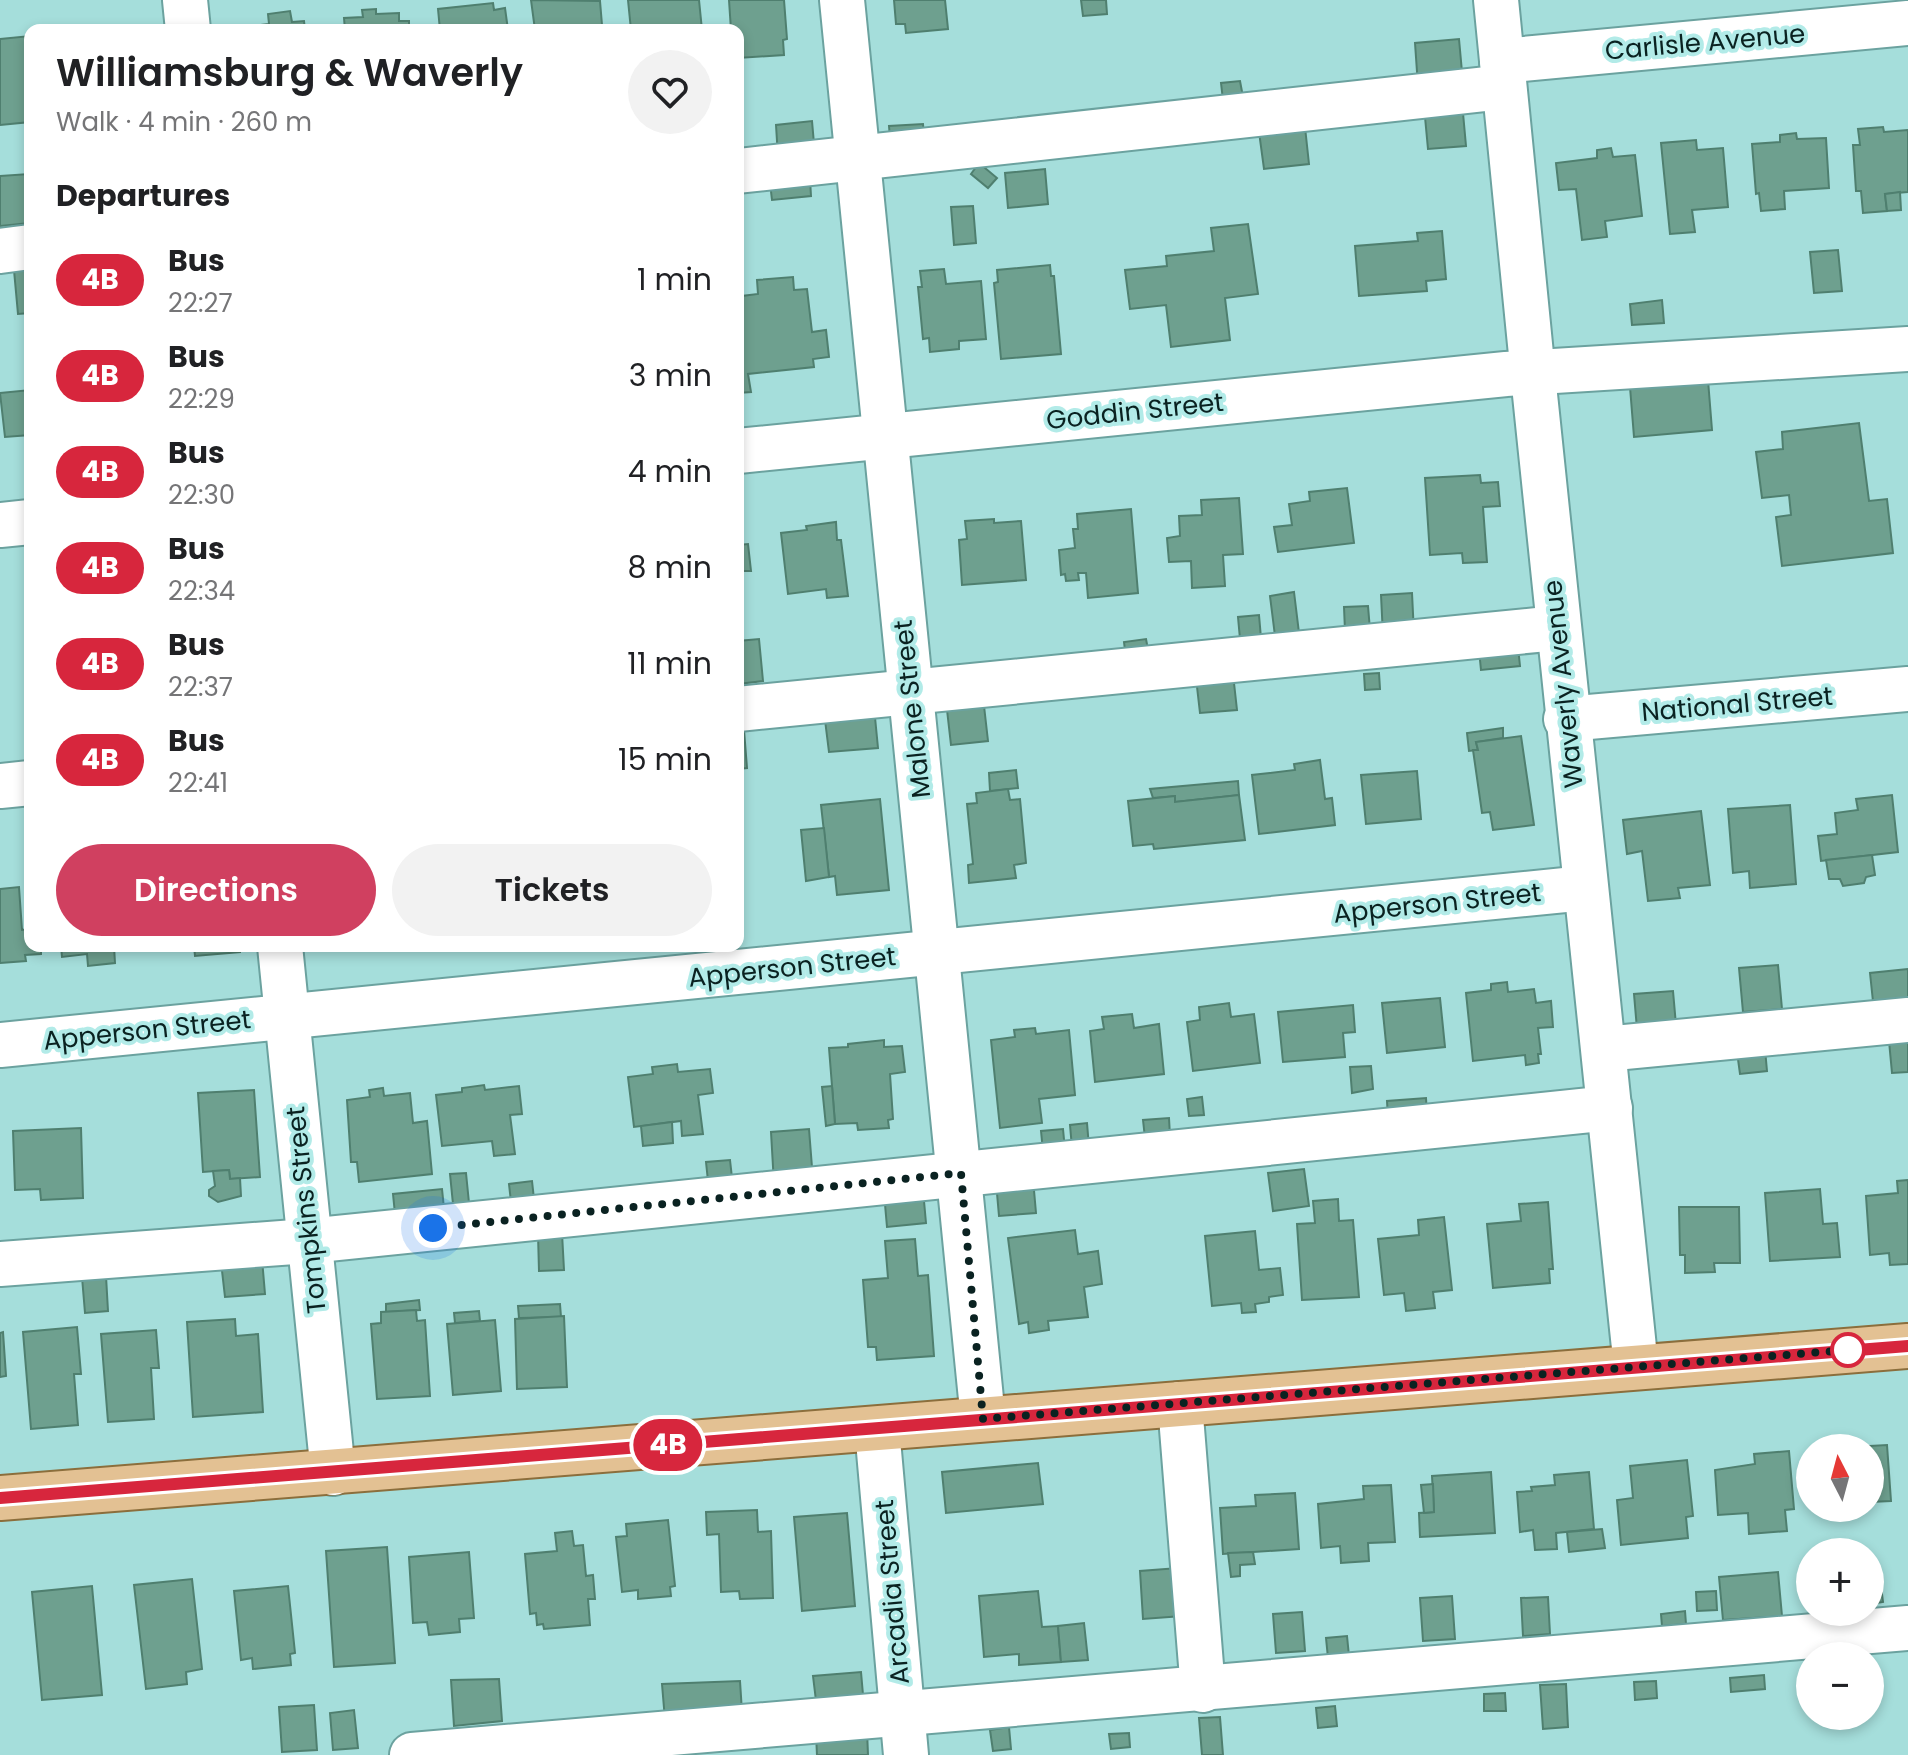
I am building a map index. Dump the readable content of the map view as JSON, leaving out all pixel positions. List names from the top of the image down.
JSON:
{
  "streets": {
    "street": [
      "Carlisle Avenue",
      "Goddin Street",
      "Waverly Avenue",
      "National Street",
      "Malone Street",
      "Apperson Street",
      "Tompkins Street",
      "Arcadia Street"
    ]
  },
  "crossings": [
    ["Carlisle Avenue", "Waverly Avenue"],
    ["Carlisle Avenue", "Malone Street"],
    ["Goddin Street", "Waverly Avenue"],
    ["Goddin Street", "Malone Street"],
    ["Waverly Avenue", "National Street"],
    ["Waverly Avenue", "Apperson Street"],
    ["Malone Street", "Apperson Street"],
    ["Apperson Street", "Tompkins Street"]
  ],
  "lines": ["bus line 4B"],
  "north": "top",
  "page": {
    "on_map": "4B",
    "heading": [
      ["Williamsburg & Waverly", "Walk · 4 min · 260 m"],
      "Departures"
    ],
    "list": [
      {
        "mark": "4B",
        "name": "Bus",
        "note": "22:27",
        "value": "1 min"
      },
      {
        "mark": "4B",
        "name": "Bus",
        "note": "22:29",
        "value": "3 min"
      },
      {
        "mark": "4B",
        "name": "Bus",
        "note": "22:30",
        "value": "4 min"
      },
      {
        "mark": "4B",
        "name": "Bus",
        "note": "22:34",
        "value": "8 min"
      },
      {
        "mark": "4B",
        "name": "Bus",
        "note": "22:37",
        "value": "11 min"
      },
      {
        "mark": "4B",
        "name": "Bus",
        "note": "22:41",
        "value": "15 min"
      }
    ],
    "buttons": ["Directions", "Tickets"],
    "map_buttons": ["+", "−"]
  }
}
